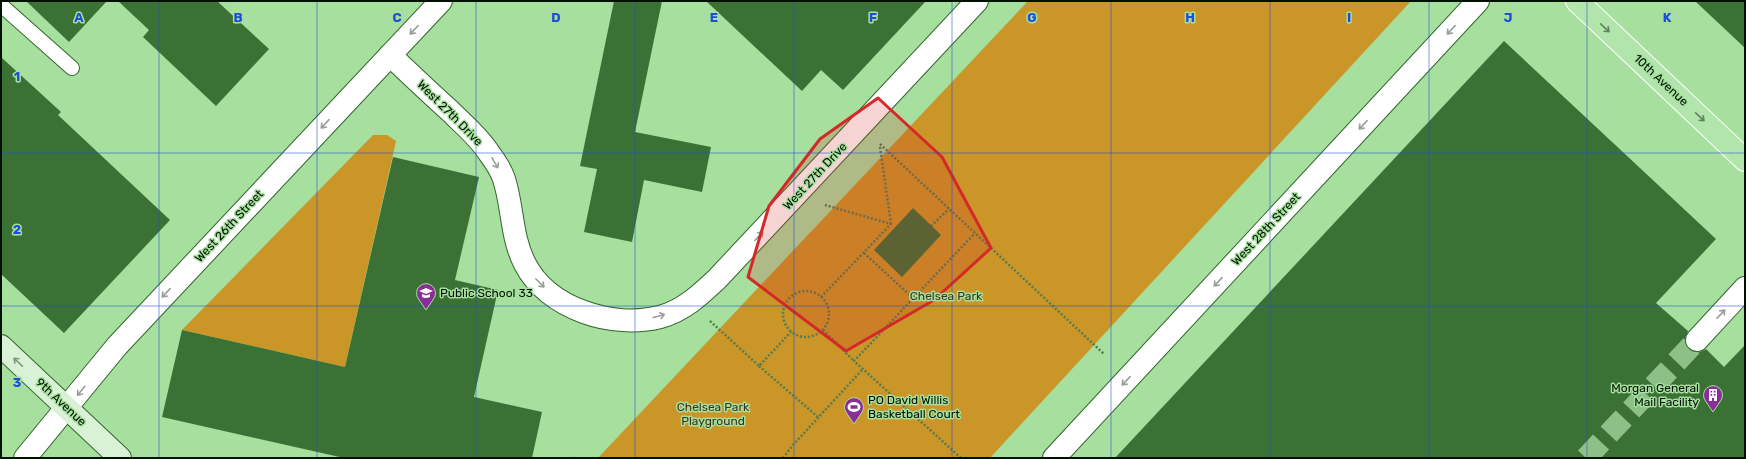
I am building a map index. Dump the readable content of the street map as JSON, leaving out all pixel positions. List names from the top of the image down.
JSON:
{
  "streets": {
    "main road": ["10th Avenue", "9th Avenue"],
    "street": ["West 27th Drive", "West 26th Street", "West 28th Street"]
  },
  "crossings": [
    ["West 27th Drive", "West 26th Street"],
    ["West 26th Street", "9th Avenue"]
  ],
  "one_way": [
    "10th Avenue",
    "West 26th Street",
    "West 28th Street",
    "9th Avenue"
  ],
  "parks": ["Chelsea Park", "Chelsea Park Playground"],
  "places": {
    "school or university": ["Public School 33"],
    "building": ["Morgan General Mail Facility"],
    "sports": ["PO David Willis Basketball Court"]
  },
  "grid": {
    "columns": [
      "A",
      "B",
      "C",
      "D",
      "E",
      "F",
      "G",
      "H",
      "I",
      "J",
      "K"
    ],
    "rows": ["1", "2", "3"]
  }
}
